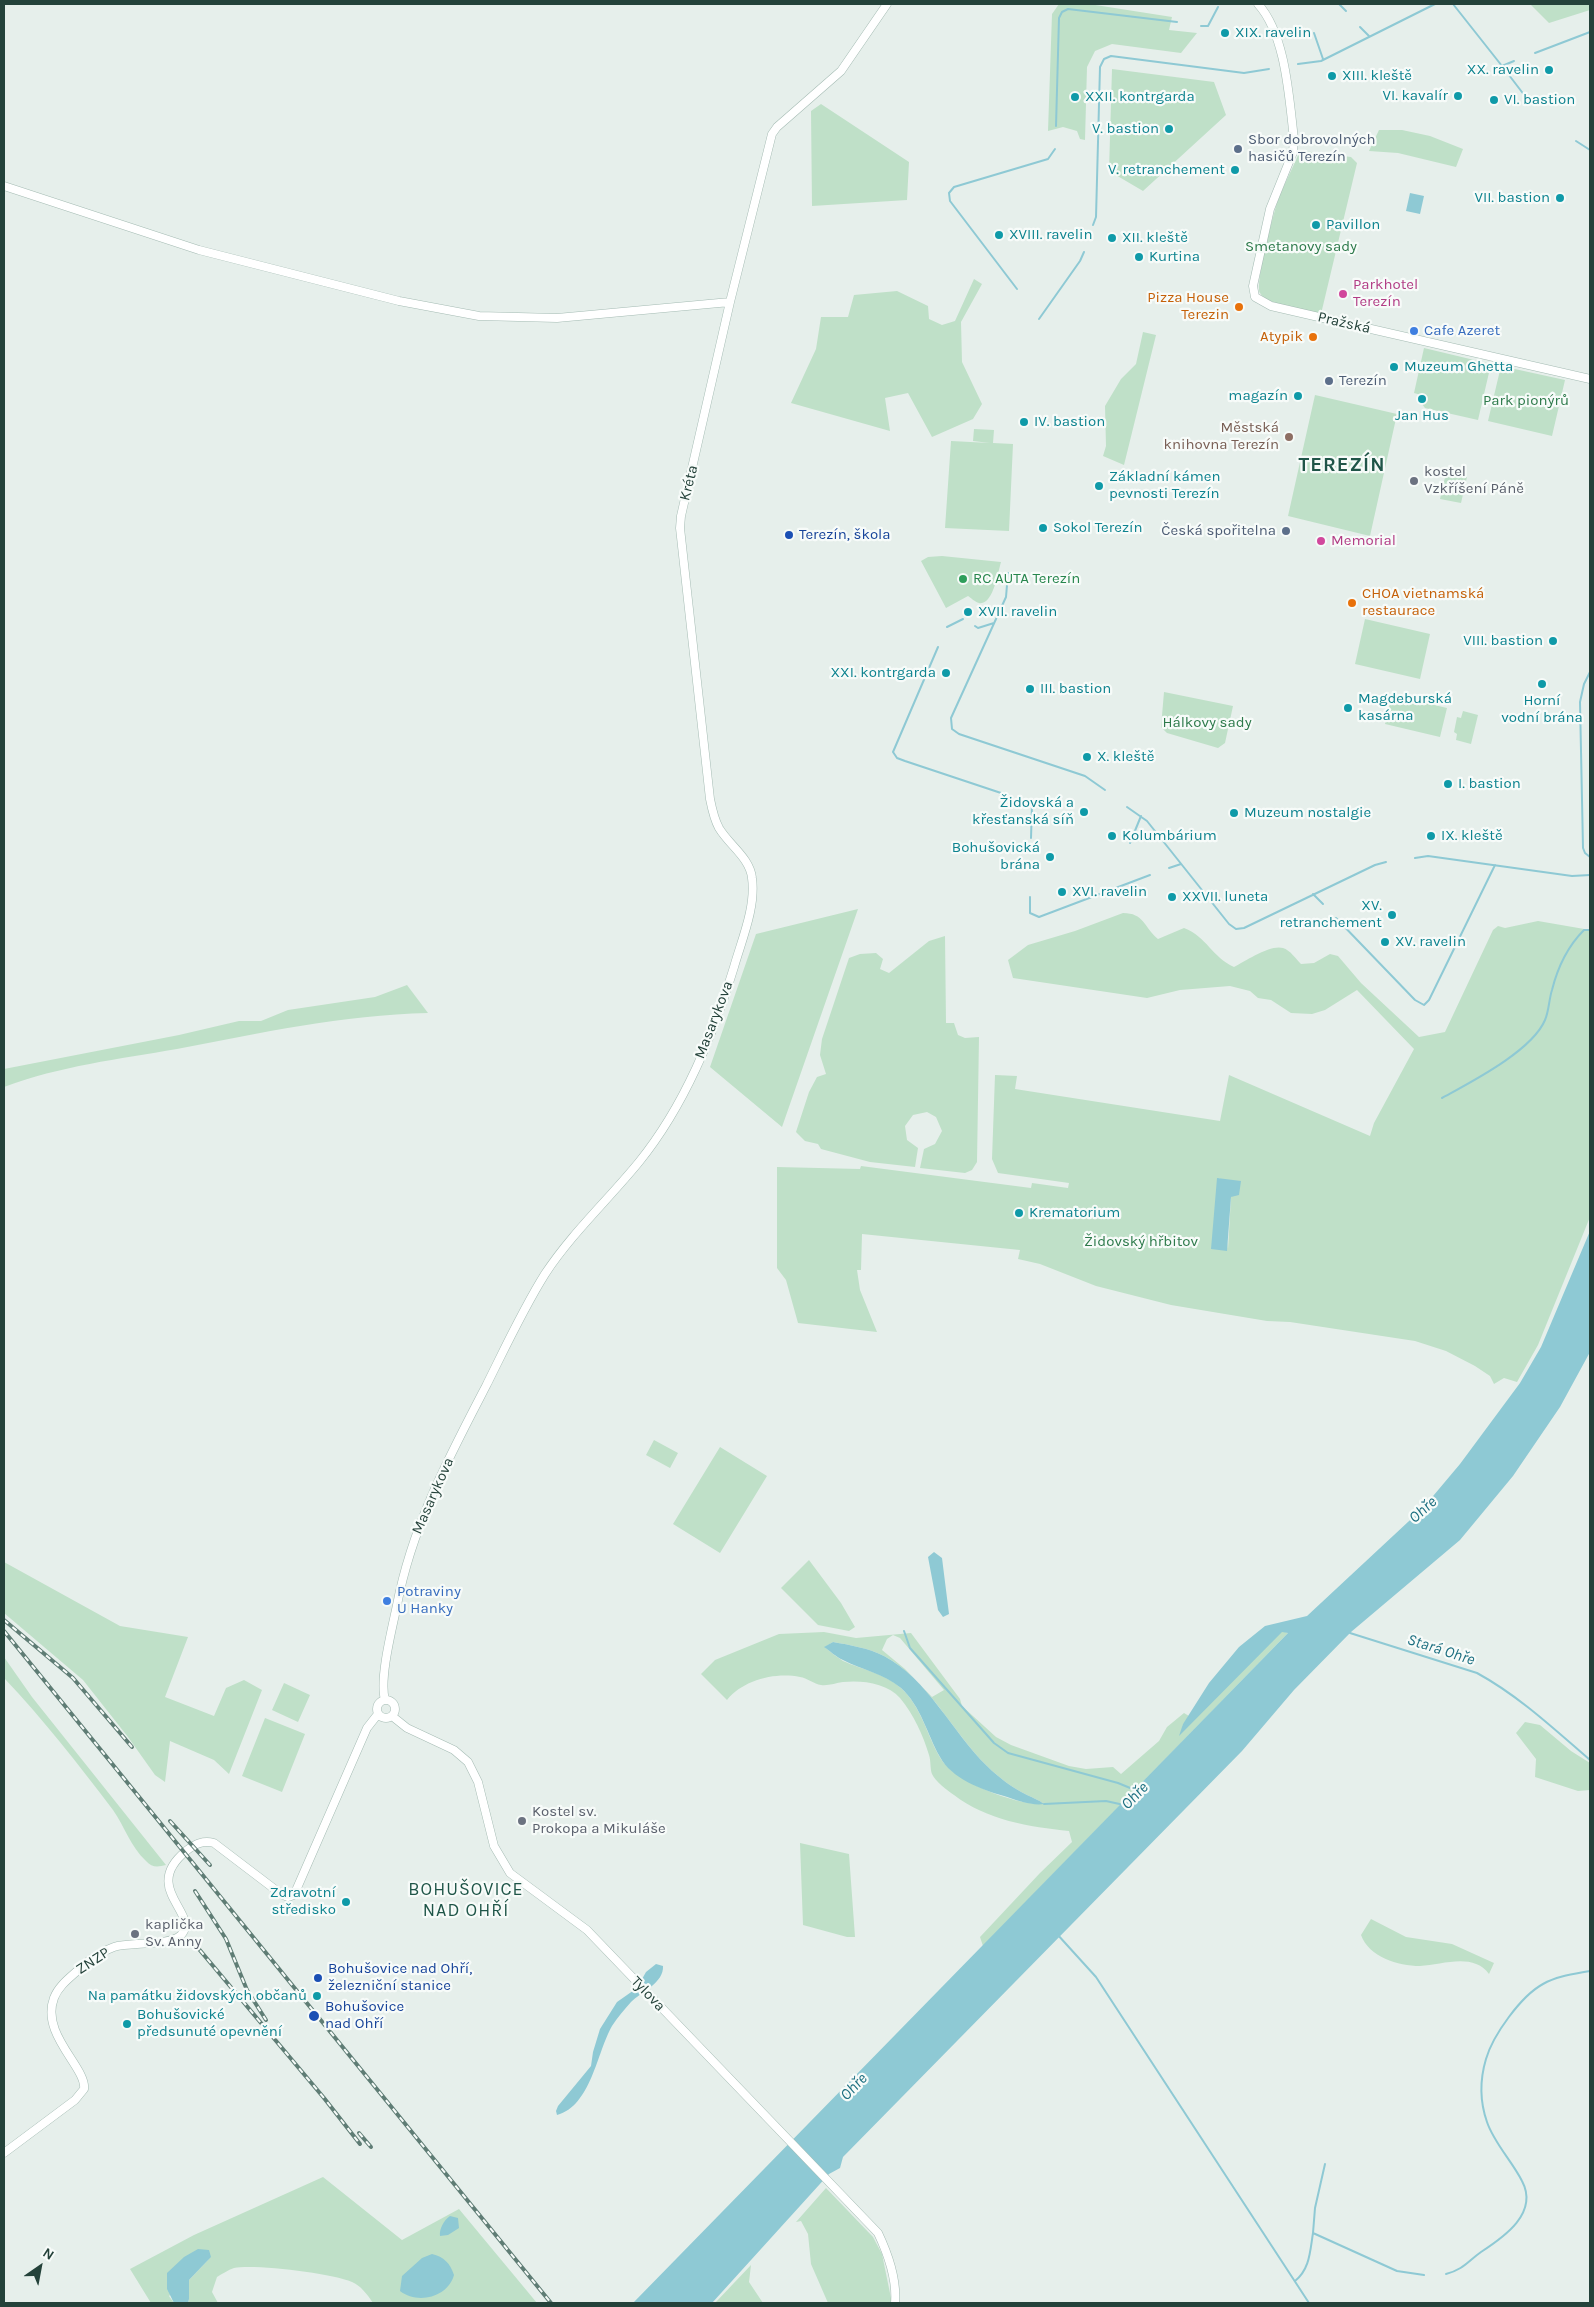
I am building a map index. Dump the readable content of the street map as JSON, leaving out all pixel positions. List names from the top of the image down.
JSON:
{
  "streets": {
    "street": [
      "Pražská",
      "Kréta",
      "Masarykova",
      "ZNZP",
      "Tylova"
    ]
  },
  "crossings": [
    ["Kréta", "Masarykova"],
    ["Masarykova", "ZNZP"],
    ["Masarykova", "Tylova"],
    ["ZNZP", "Tylova"]
  ],
  "districts": ["TEREZÍN", "BOHUŠOVICE NAD OHŘÍ"],
  "water": ["Ohře", "Stará Ohře"],
  "parks": [
    "Smetanovy sady",
    "Park pionýrů",
    "Hálkovy sady",
    "Židovský hřbitov"
  ],
  "places": [
    "XIX. ravelin",
    "XX. ravelin",
    "XIII. kleště",
    "VI. kavalír",
    "XXII. kontrgarda",
    "VI. bastion",
    "V. bastion",
    "Sbor dobrovolných hasičů Terezín",
    "V. retranchement",
    "VII. bastion",
    "Pavillon",
    "XVIII. ravelin",
    "XII. kleště",
    "Kurtina",
    "Parkhotel Terezín",
    "Pizza House Terezin",
    "Cafe Azeret",
    "Atypik",
    "Muzeum Ghetta",
    "Terezín",
    "magazín",
    "Jan Hus",
    "IV. bastion",
    "Městská knihovna Terezín",
    "kostel Vzkříšení Páně",
    "Základní kámen pevnosti Terezín",
    "Sokol Terezín",
    "Česká spořitelna",
    "Terezín, škola",
    "Memorial",
    "RC AUTA Terezín",
    "CHOA vietnamská restaurace",
    "XVII. ravelin",
    "VIII. bastion",
    "XXI. kontrgarda",
    "Horní vodní brána",
    "III. bastion",
    "Magdeburská kasárna",
    "X. kleště",
    "I. bastion",
    "Židovská a křesťanská síň",
    "Muzeum nostalgie",
    "Kolumbárium",
    "IX. kleště",
    "Bohušovická brána",
    "XVI. ravelin",
    "XXVII. luneta",
    "XV. retranchement",
    "XV. ravelin",
    "Krematorium",
    "Potraviny U Hanky",
    "Kostel sv. Prokopa a Mikuláše",
    "Zdravotní středisko",
    "kaplička Sv. Anny",
    "Bohušovice nad Ohří, železniční stanice",
    "Na památku židovských občanů",
    "Bohušovice nad Ohří",
    "Bohušovické předsunuté opevnění"
  ],
  "north": "top right"
}
